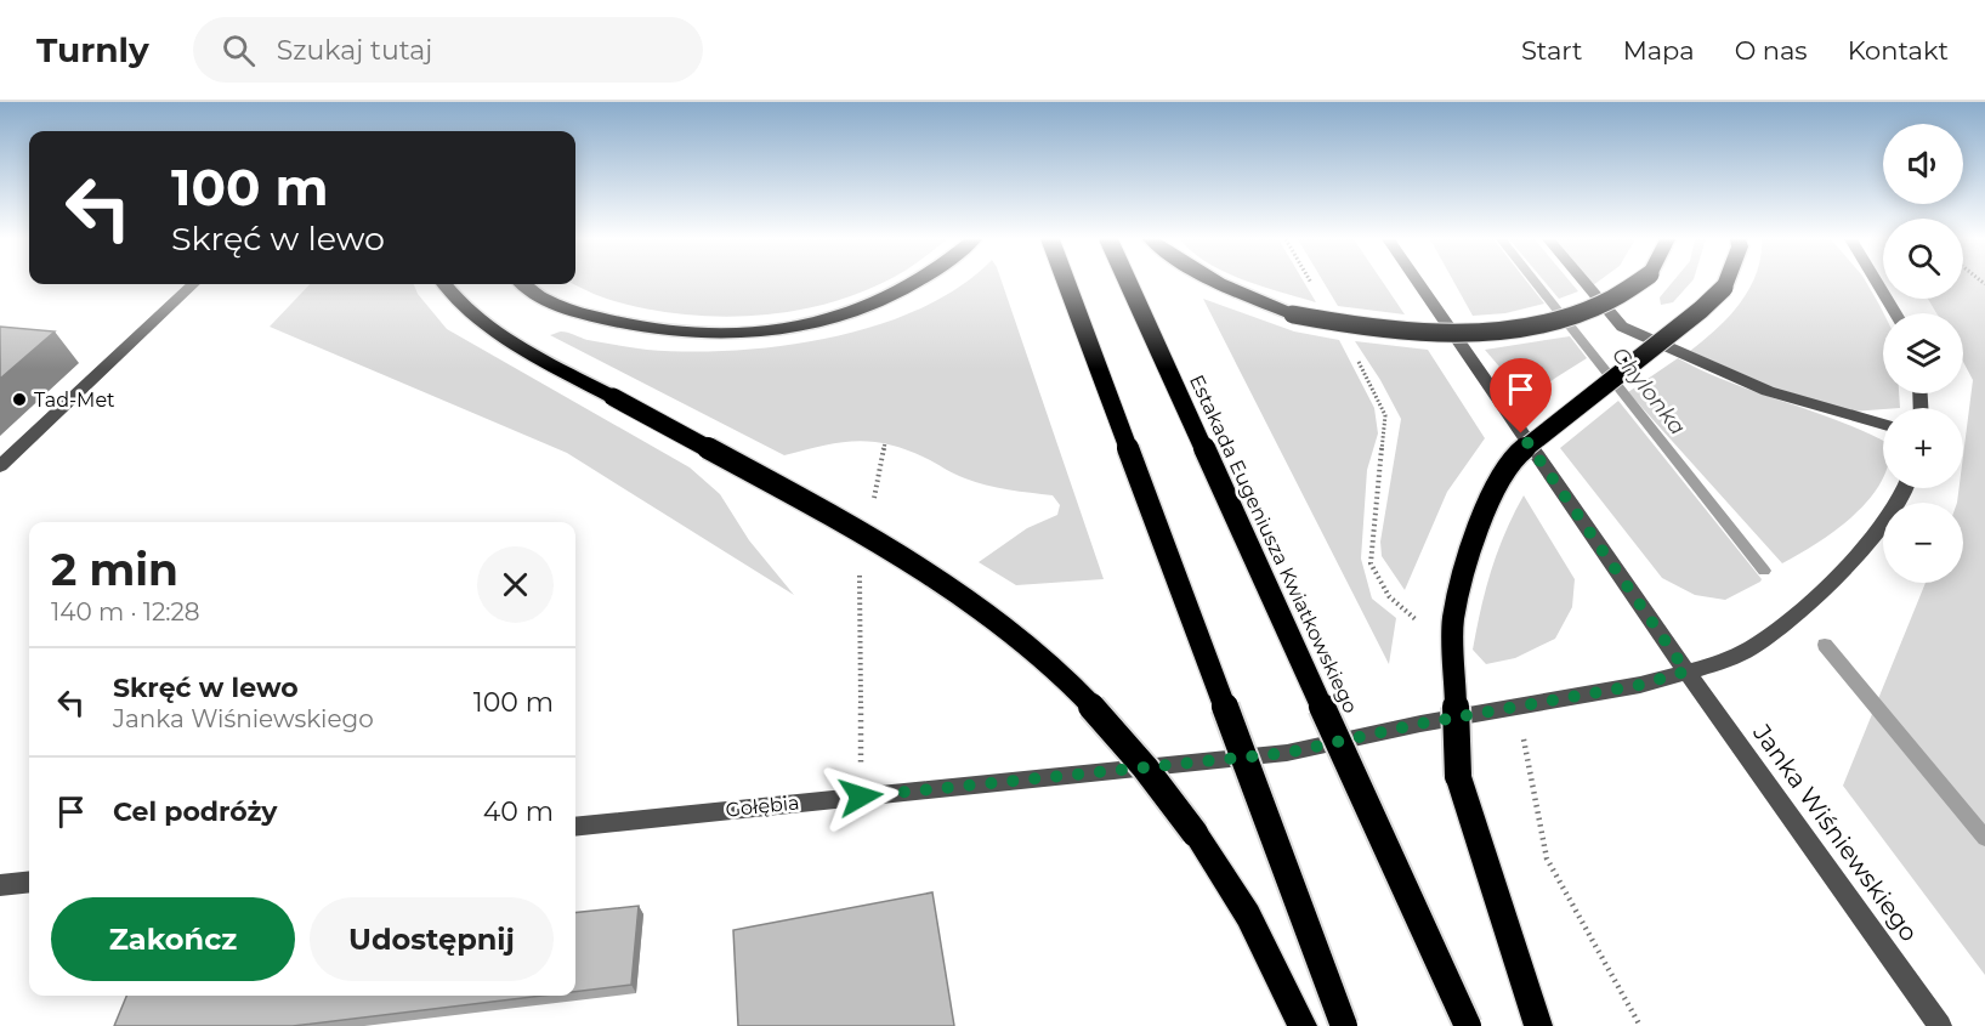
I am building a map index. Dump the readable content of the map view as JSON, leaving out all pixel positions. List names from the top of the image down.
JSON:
{
  "streets": {
    "highway": ["Estakada Eugeniusza Kwiatkowskiego"],
    "street": ["Gołębia", "Janka Wiśniewskiego"]
  },
  "crossings": [
    ["Gołębia", "Janka Wiśniewskiego"]
  ],
  "water": ["Chylonka"],
  "places": ["Tad-Met"],
  "page": {
    "header": "Turnly",
    "search": "Szukaj tutaj",
    "nav": [
      "Start",
      "Mapa",
      "O nas",
      "Kontakt"
    ],
    "map_buttons": ["+", "−"],
    "turn": ["100 m", "Skręć w lewo"],
    "heading": ["2 min", "140 m · 12:28"],
    "list": [
      {
        "name": "Skręć w lewo",
        "note": "Janka Wiśniewskiego",
        "value": "100 m"
      },
      {
        "name": "Cel podróży",
        "value": "40 m"
      }
    ],
    "buttons": ["Zakończ", "Udostępnij"]
  }
}
